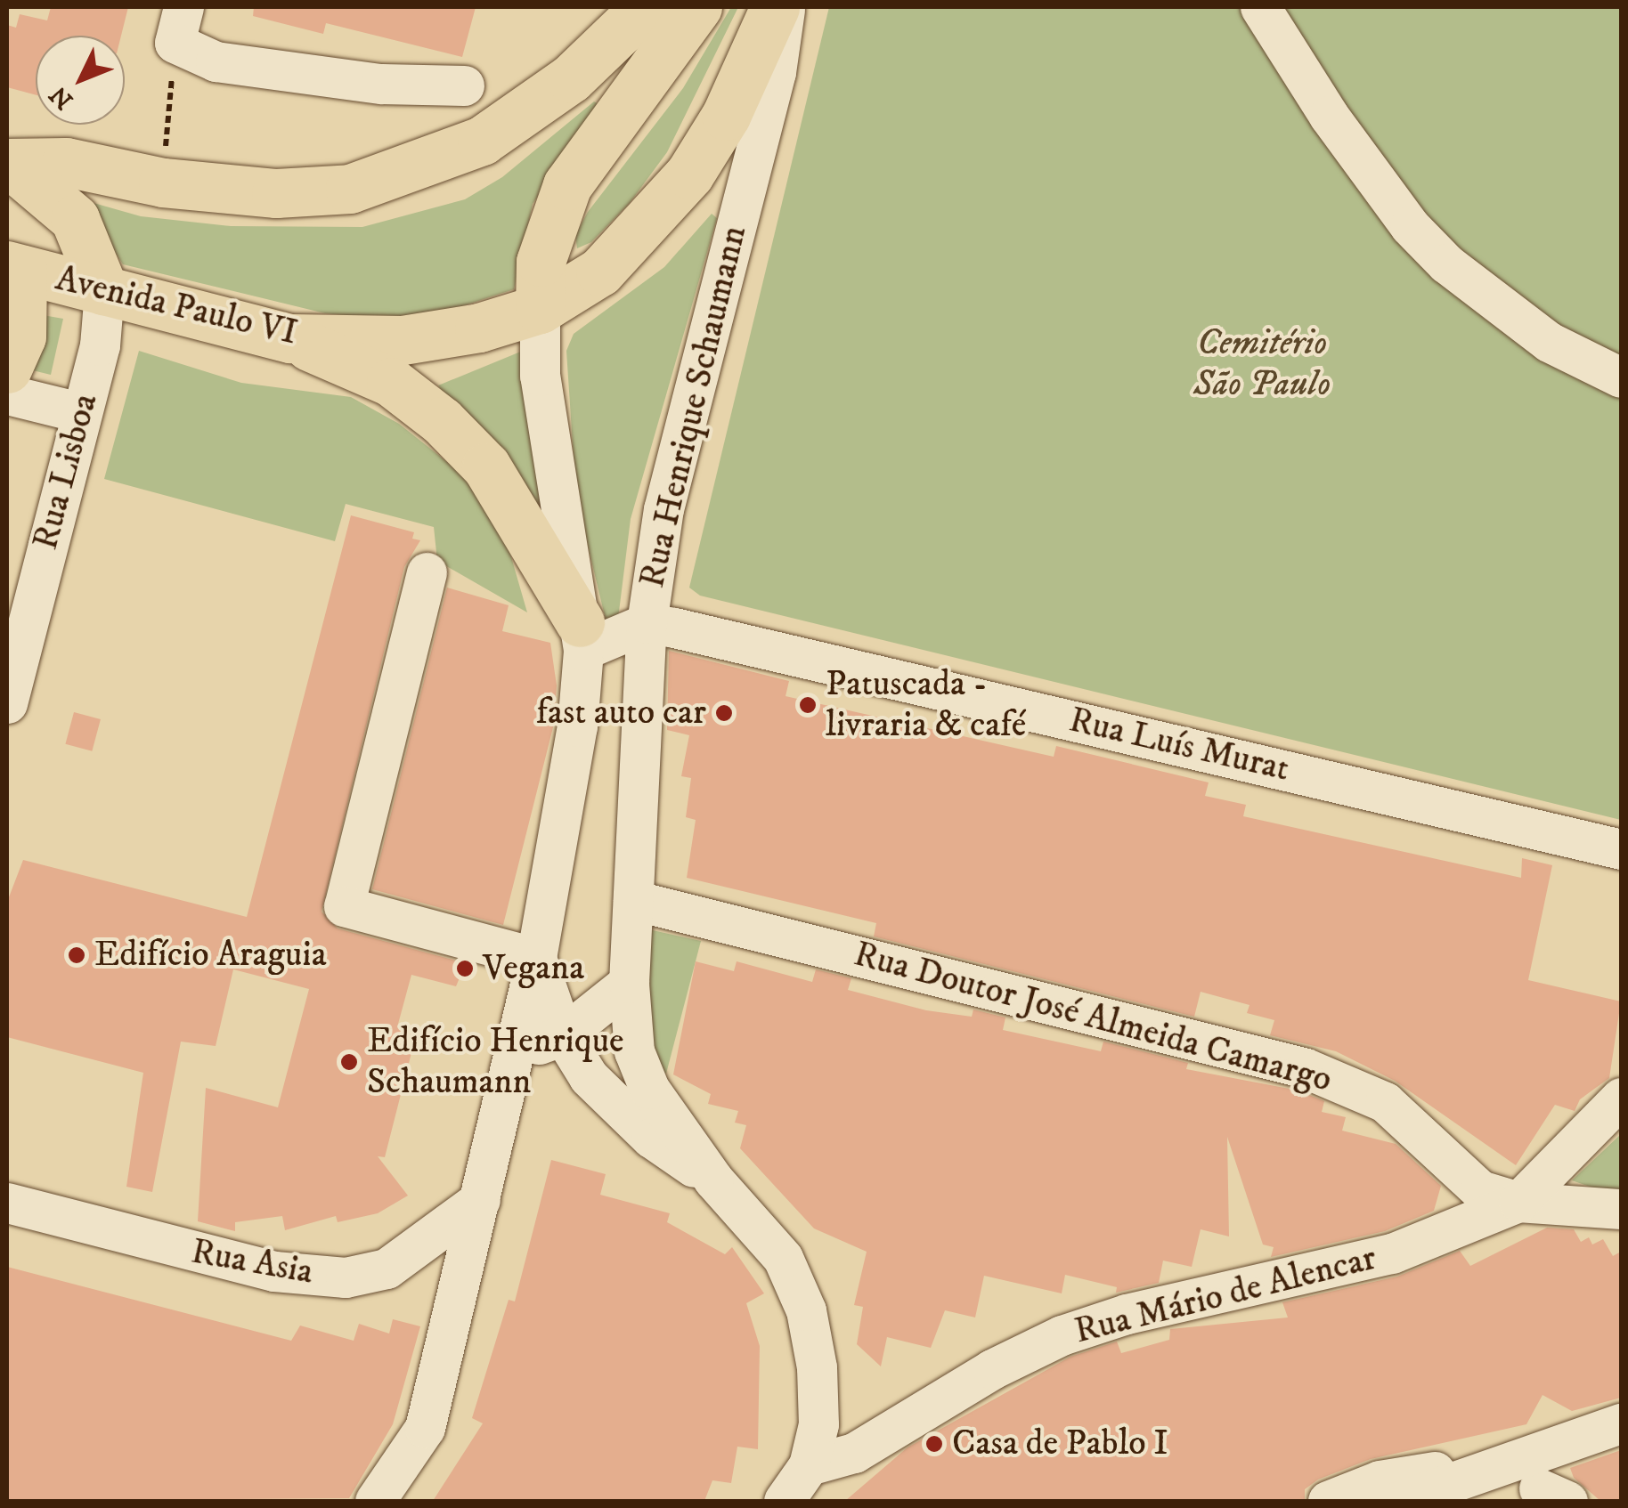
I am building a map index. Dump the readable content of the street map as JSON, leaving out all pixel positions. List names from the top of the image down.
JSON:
{
  "streets": {
    "main road": ["Avenida Paulo VI"],
    "street": [
      "Rua Henrique Schaumann",
      "Rua Lisboa",
      "Rua Luís Murat",
      "Rua Doutor José Almeida Camargo",
      "Rua Asia",
      "Rua Mário de Alencar"
    ]
  },
  "crossings": [
    ["Avenida Paulo VI", "Rua Lisboa"],
    ["Rua Henrique Schaumann", "Rua Luís Murat"],
    ["Rua Henrique Schaumann", "Rua Doutor José Almeida Camargo"],
    ["Rua Doutor José Almeida Camargo", "Rua Mário de Alencar"]
  ],
  "parks": ["Cemitério São Paulo"],
  "places": [
    "Patuscada - livraria & café",
    "fast auto car",
    "Edifício Araguia",
    "Vegana",
    "Edifício Henrique Schaumann",
    "Casa de Pablo I"
  ],
  "north": "bottom left"
}
